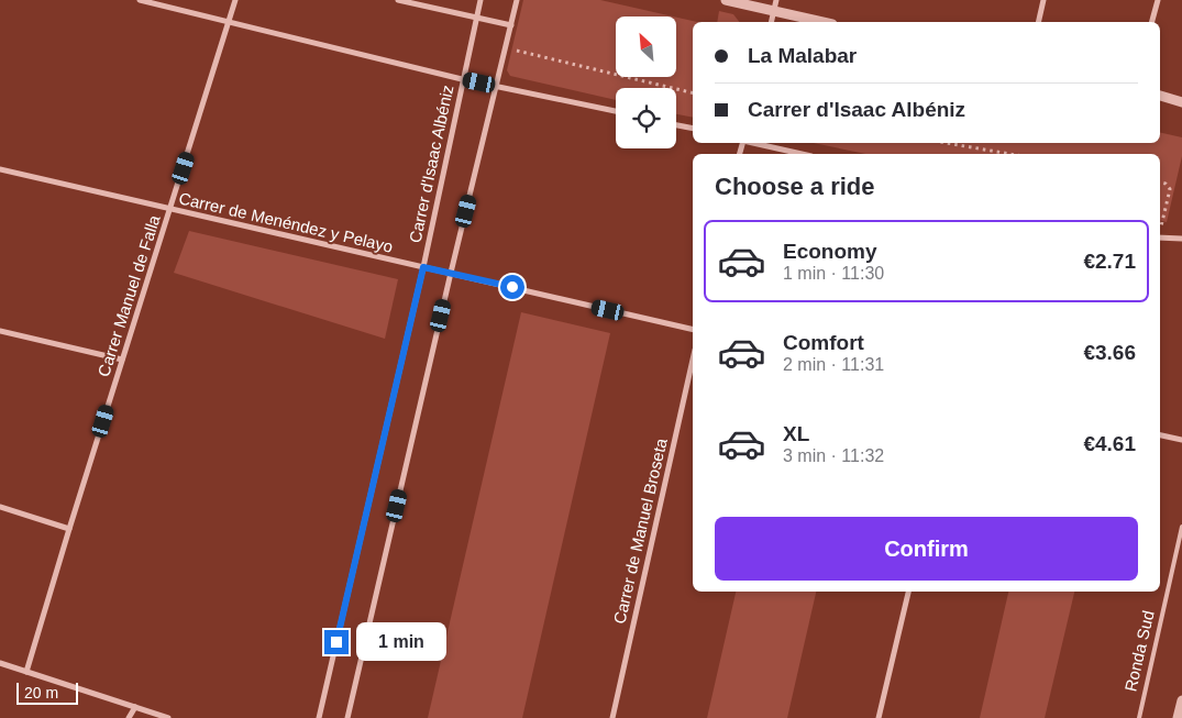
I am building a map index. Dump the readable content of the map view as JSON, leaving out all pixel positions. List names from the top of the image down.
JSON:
{
  "streets": {
    "street": [
      "Carrer d'Isaac Albéniz",
      "Carrer de Menéndez y Pelayo",
      "Carrer Manuel de Falla",
      "Carrer de Manuel Broseta"
    ],
    "lane": ["Ronda Sud"]
  },
  "crossings": [
    ["Carrer d'Isaac Albéniz", "Carrer de Menéndez y Pelayo"],
    ["Carrer de Menéndez y Pelayo", "Carrer Manuel de Falla"]
  ],
  "scale_bar": "20 m",
  "north": "top left",
  "page": {
    "banner": ["La Malabar", "Carrer d'Isaac Albéniz"],
    "heading": "Choose a ride",
    "list": [
      {
        "name": "Economy",
        "note": "1 min · 11:30",
        "value": "€2.71"
      },
      {
        "name": "Comfort",
        "note": "2 min · 11:31",
        "value": "€3.66"
      },
      {
        "name": "XL",
        "note": "3 min · 11:32",
        "value": "€4.61"
      }
    ],
    "buttons": "Confirm",
    "bubble": "1 min",
    "scale": "20 m"
  }
}
